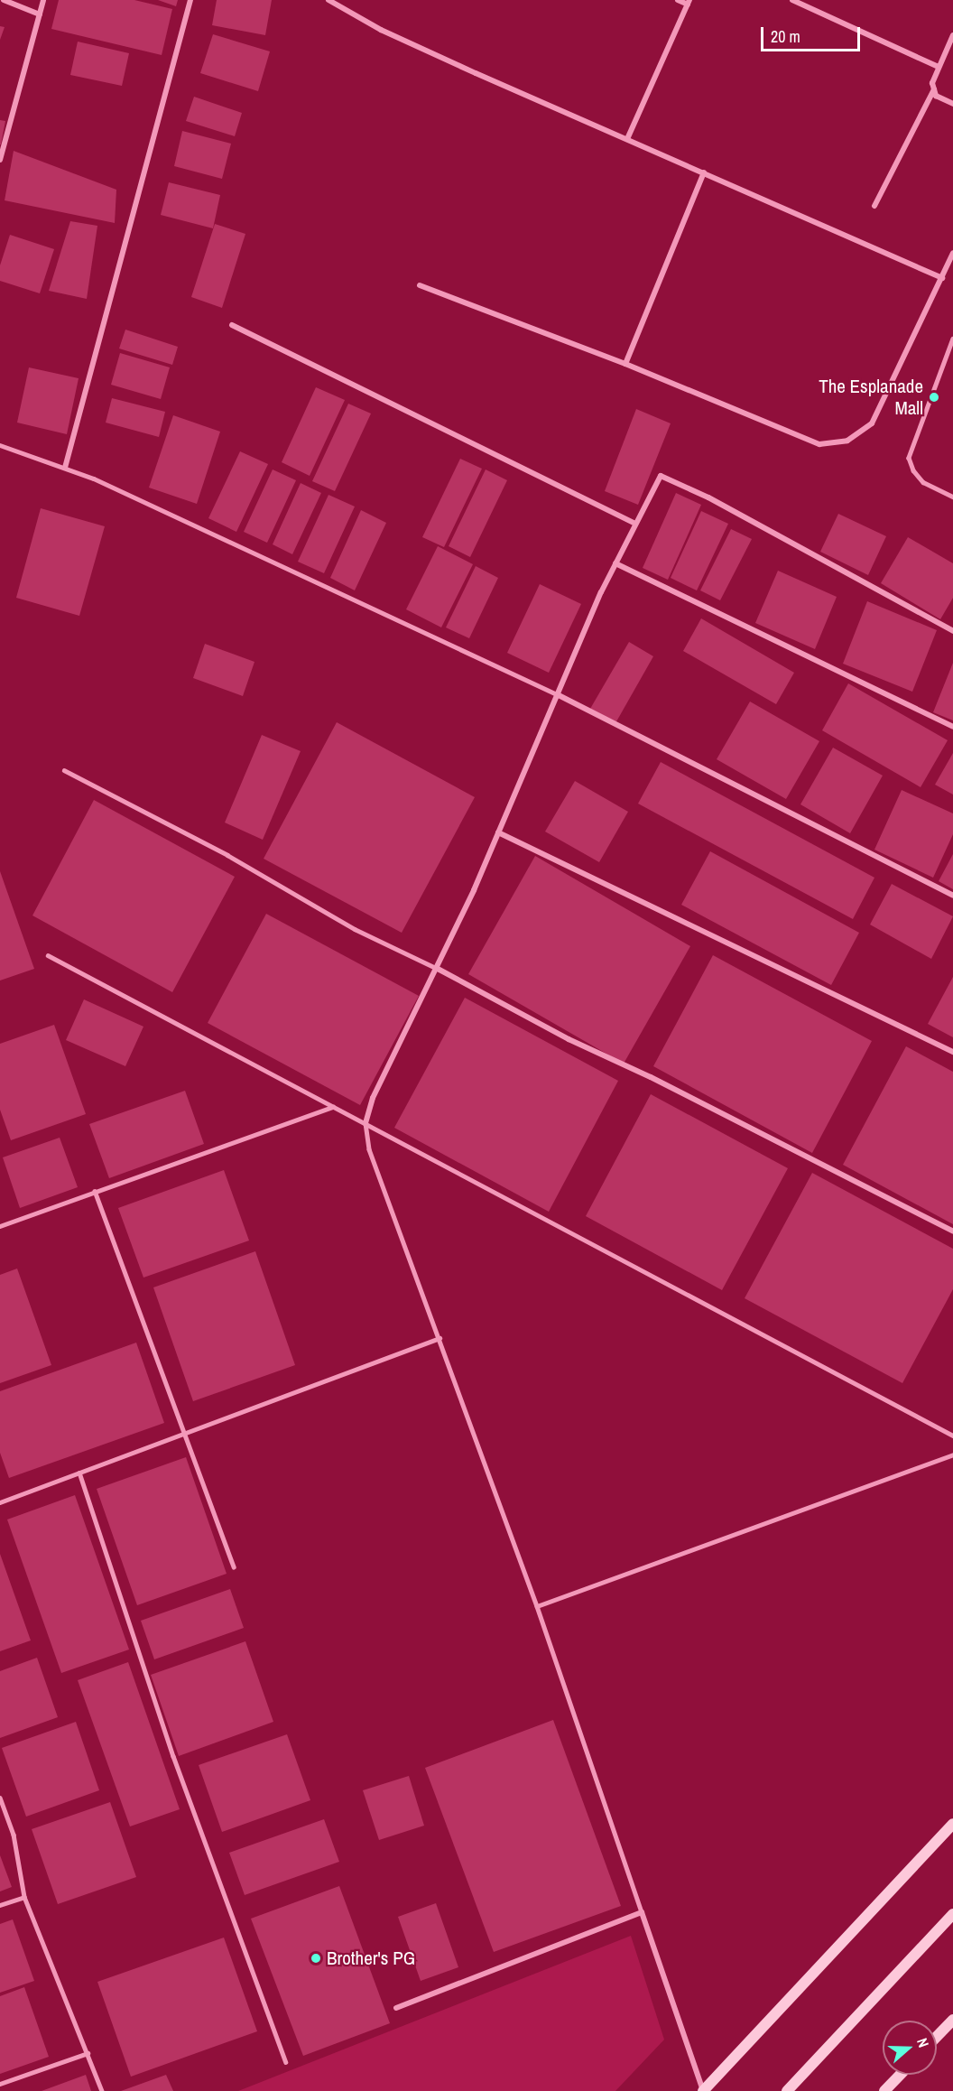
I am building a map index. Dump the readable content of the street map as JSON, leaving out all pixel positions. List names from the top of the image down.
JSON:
{
  "places": ["The Esplanade Mall", "Brother's PG"],
  "scale_bar": "20 m",
  "north": "right"
}
